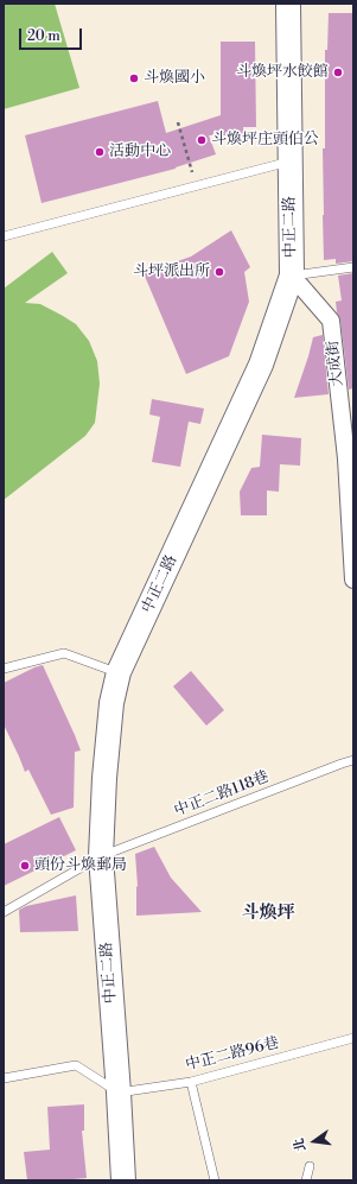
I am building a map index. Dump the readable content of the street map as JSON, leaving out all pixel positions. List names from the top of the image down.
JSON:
{
  "streets": {
    "main road": ["中正二路"],
    "street": ["大成街"],
    "lane": ["中正二路118巷", "中正二路96巷"]
  },
  "crossings": [
    ["中正二路", "大成街"],
    ["中正二路", "中正二路118巷"],
    ["中正二路", "中正二路96巷"]
  ],
  "districts": ["斗煥坪"],
  "places": [
    "斗煥坪水餃館",
    "斗煥國小",
    "斗煥坪庄頭伯公",
    "活動中心",
    "斗坪派出所",
    "頭份斗煥郵局"
  ],
  "scale_bar": "20 m",
  "north": "left"
}
